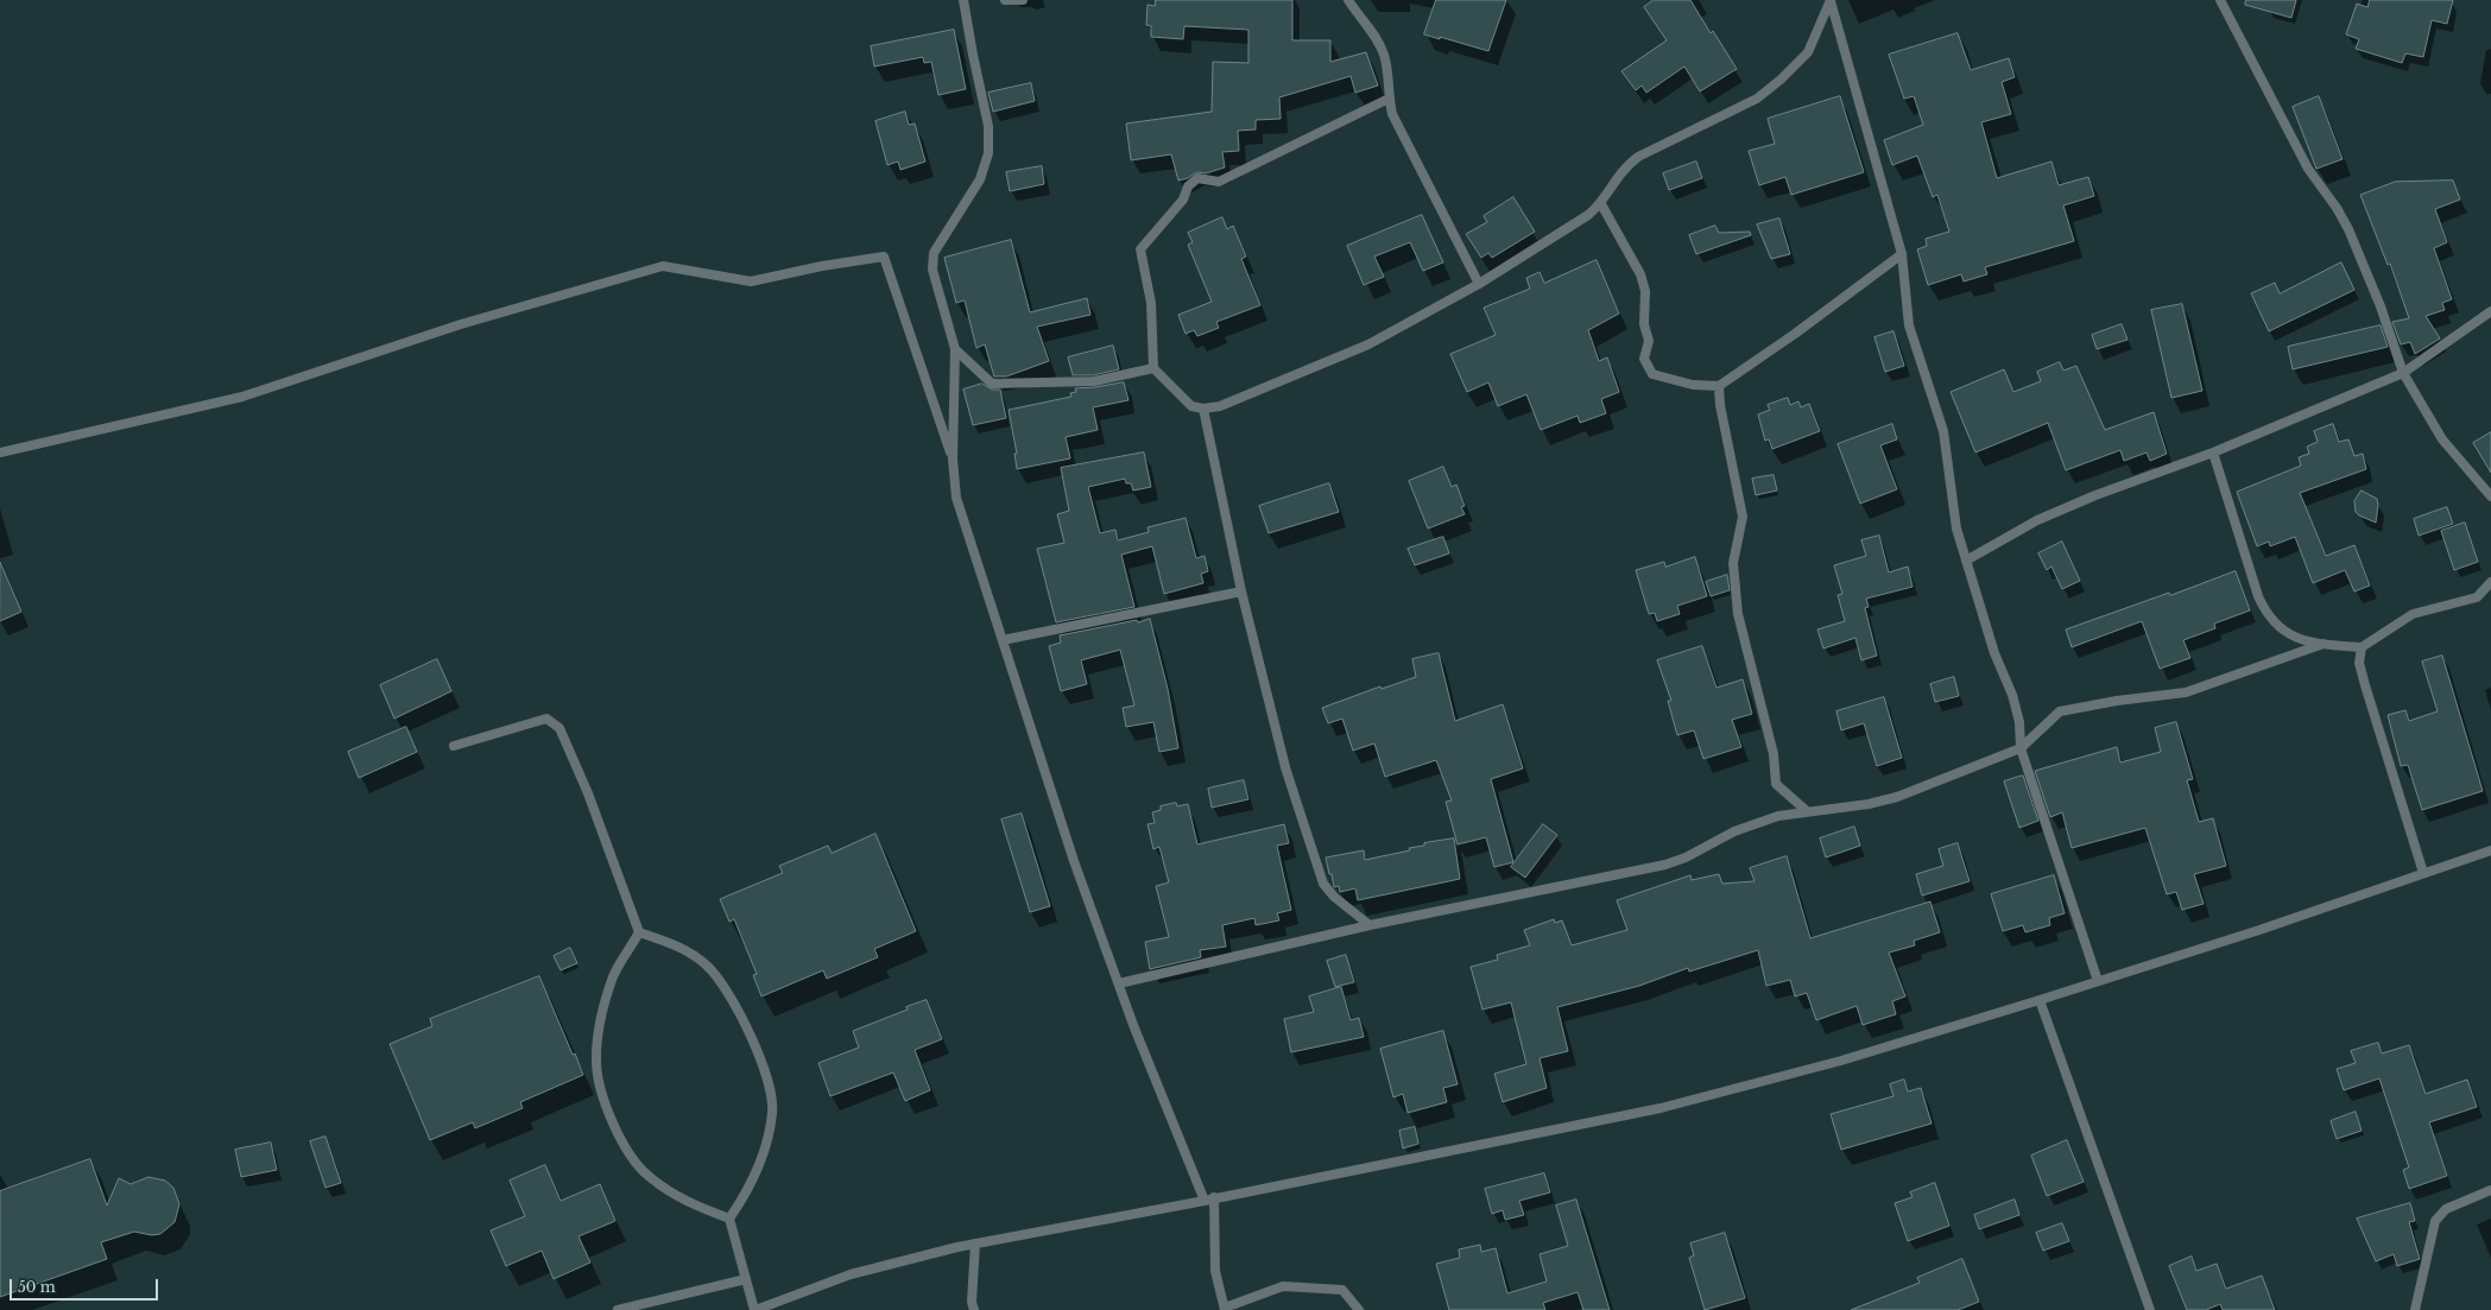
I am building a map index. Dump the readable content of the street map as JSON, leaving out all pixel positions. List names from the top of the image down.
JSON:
{
  "scale_bar": "50 m"
}
